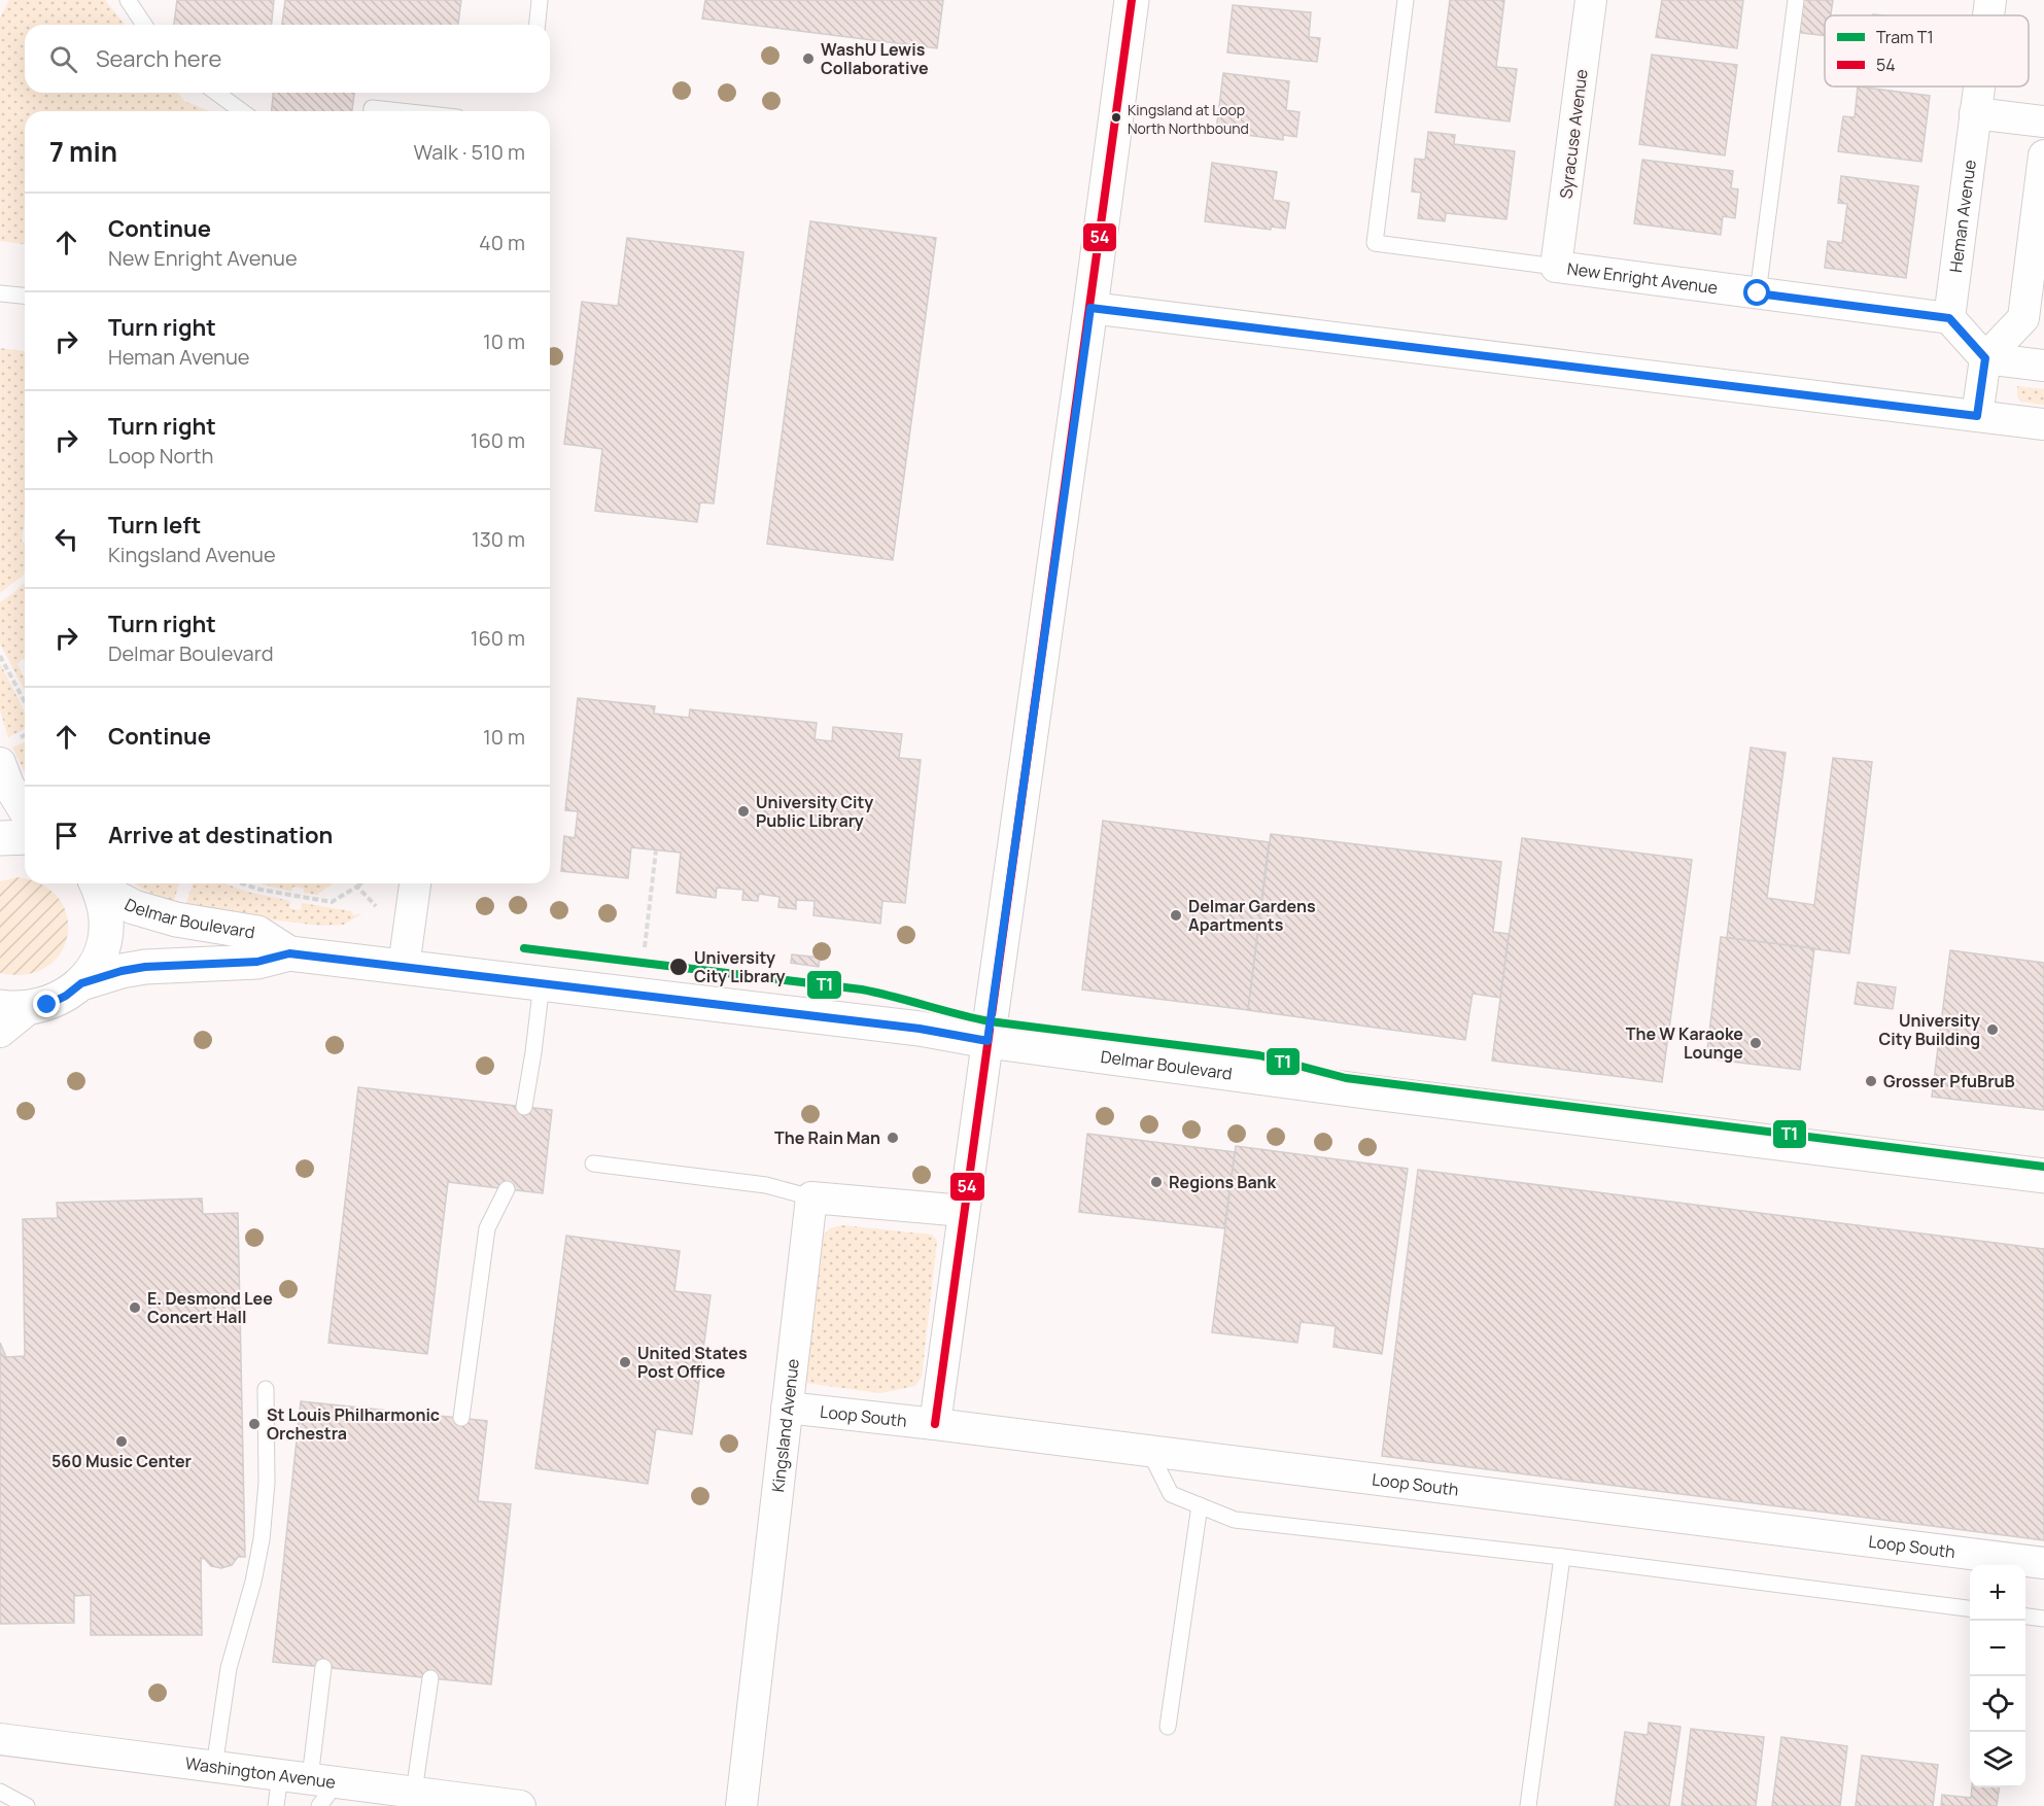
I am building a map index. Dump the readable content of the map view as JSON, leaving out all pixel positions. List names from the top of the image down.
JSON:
{
  "streets": {
    "main road": ["Delmar Boulevard"],
    "street": [
      "Syracuse Avenue",
      "Heman Avenue",
      "New Enright Avenue",
      "Loop South",
      "Kingsland Avenue",
      "Washington Avenue"
    ]
  },
  "crossings": [
    ["Syracuse Avenue", "New Enright Avenue"],
    ["Heman Avenue", "New Enright Avenue"],
    ["Loop South", "Kingsland Avenue"]
  ],
  "places": [
    "WashU Lewis Collaborative",
    "Kingsland at Loop North Northbound",
    "University City Public Library",
    "Delmar Gardens Apartments",
    "University City Library",
    "University City Building",
    "The W Karaoke Lounge",
    "Grosser PfuBruB",
    "The Rain Man",
    "Regions Bank",
    "E. Desmond Lee Concert Hall",
    "United States Post Office",
    "St Louis Philharmonic Orchestra",
    "560 Music Center"
  ],
  "lines": ["transit line 54", "tram line T1"],
  "legend": ["Tram T1", "54"],
  "page": {
    "search": "Search here",
    "heading": ["7 min", "Walk · 510 m"],
    "list": [
      ["Continue", "New Enright Avenue", "40 m"],
      ["Turn right", "Heman Avenue", "10 m"],
      ["Turn right", "Loop North", "160 m"],
      ["Turn left", "Kingsland Avenue", "130 m"],
      ["Turn right", "Delmar Boulevard", "160 m"],
      ["Continue", "10 m"],
      "Arrive at destination"
    ],
    "map_buttons": ["+", "−"]
  }
}
